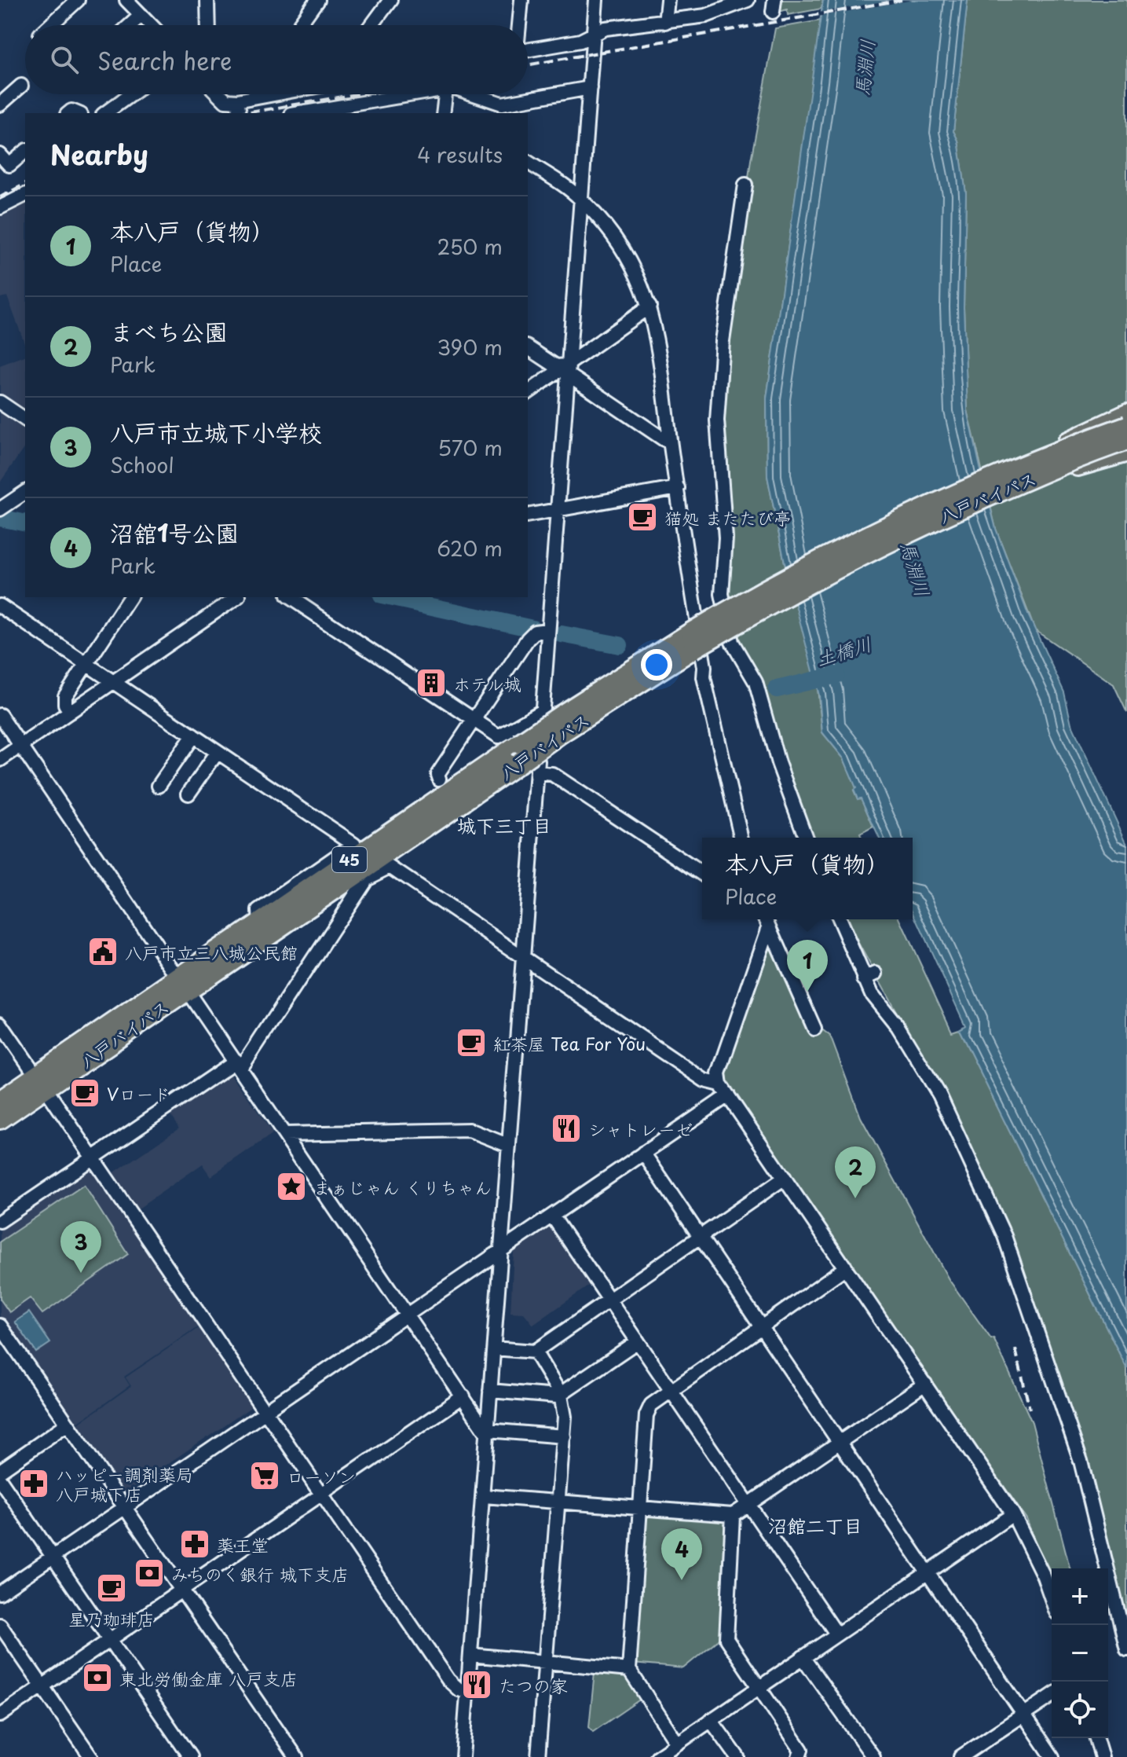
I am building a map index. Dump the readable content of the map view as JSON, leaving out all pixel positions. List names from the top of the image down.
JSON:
{
  "streets": {
    "highway": ["八戸バイパス", "45"]
  },
  "districts": ["城下三丁目", "沼館二丁目"],
  "water": ["馬淵川", "土橋川"],
  "places": {
    "cafe": [
      "猫処 またたび亭",
      "紅茶屋 Tea For You",
      "Vロード",
      "星乃珈琲店"
    ],
    "building": ["ホテル城"],
    "public building": ["八戸市立三八城公民館"],
    "restaurant": ["シャトレーゼ", "たつの家"],
    "place": ["まぁじゃん くりちゃん"],
    "supermarket": ["ローソン"],
    "pharmacy": ["ハッピー調剤薬局 八戸城下店", "薬王堂"],
    "bank": ["みちのく銀行 城下支店", "東北労働金庫 八戸支店"]
  },
  "page": {
    "search": "Search here",
    "heading": ["Nearby", "4 results"],
    "list": [
      {
        "mark": "1",
        "name": "本八戸（貨物）",
        "note": "Place",
        "value": "250 m"
      },
      {
        "mark": "2",
        "name": "まべち公園",
        "note": "Park",
        "value": "390 m"
      },
      {
        "mark": "3",
        "name": "八戸市立城下小学校",
        "note": "School",
        "value": "570 m"
      },
      {
        "mark": "4",
        "name": "沼舘1号公園",
        "note": "Park",
        "value": "620 m"
      }
    ],
    "popup": ["本八戸（貨物）", "Place"],
    "pins": [
      "1",
      "2",
      "3",
      "4"
    ],
    "map_buttons": ["+", "−"]
  }
}
